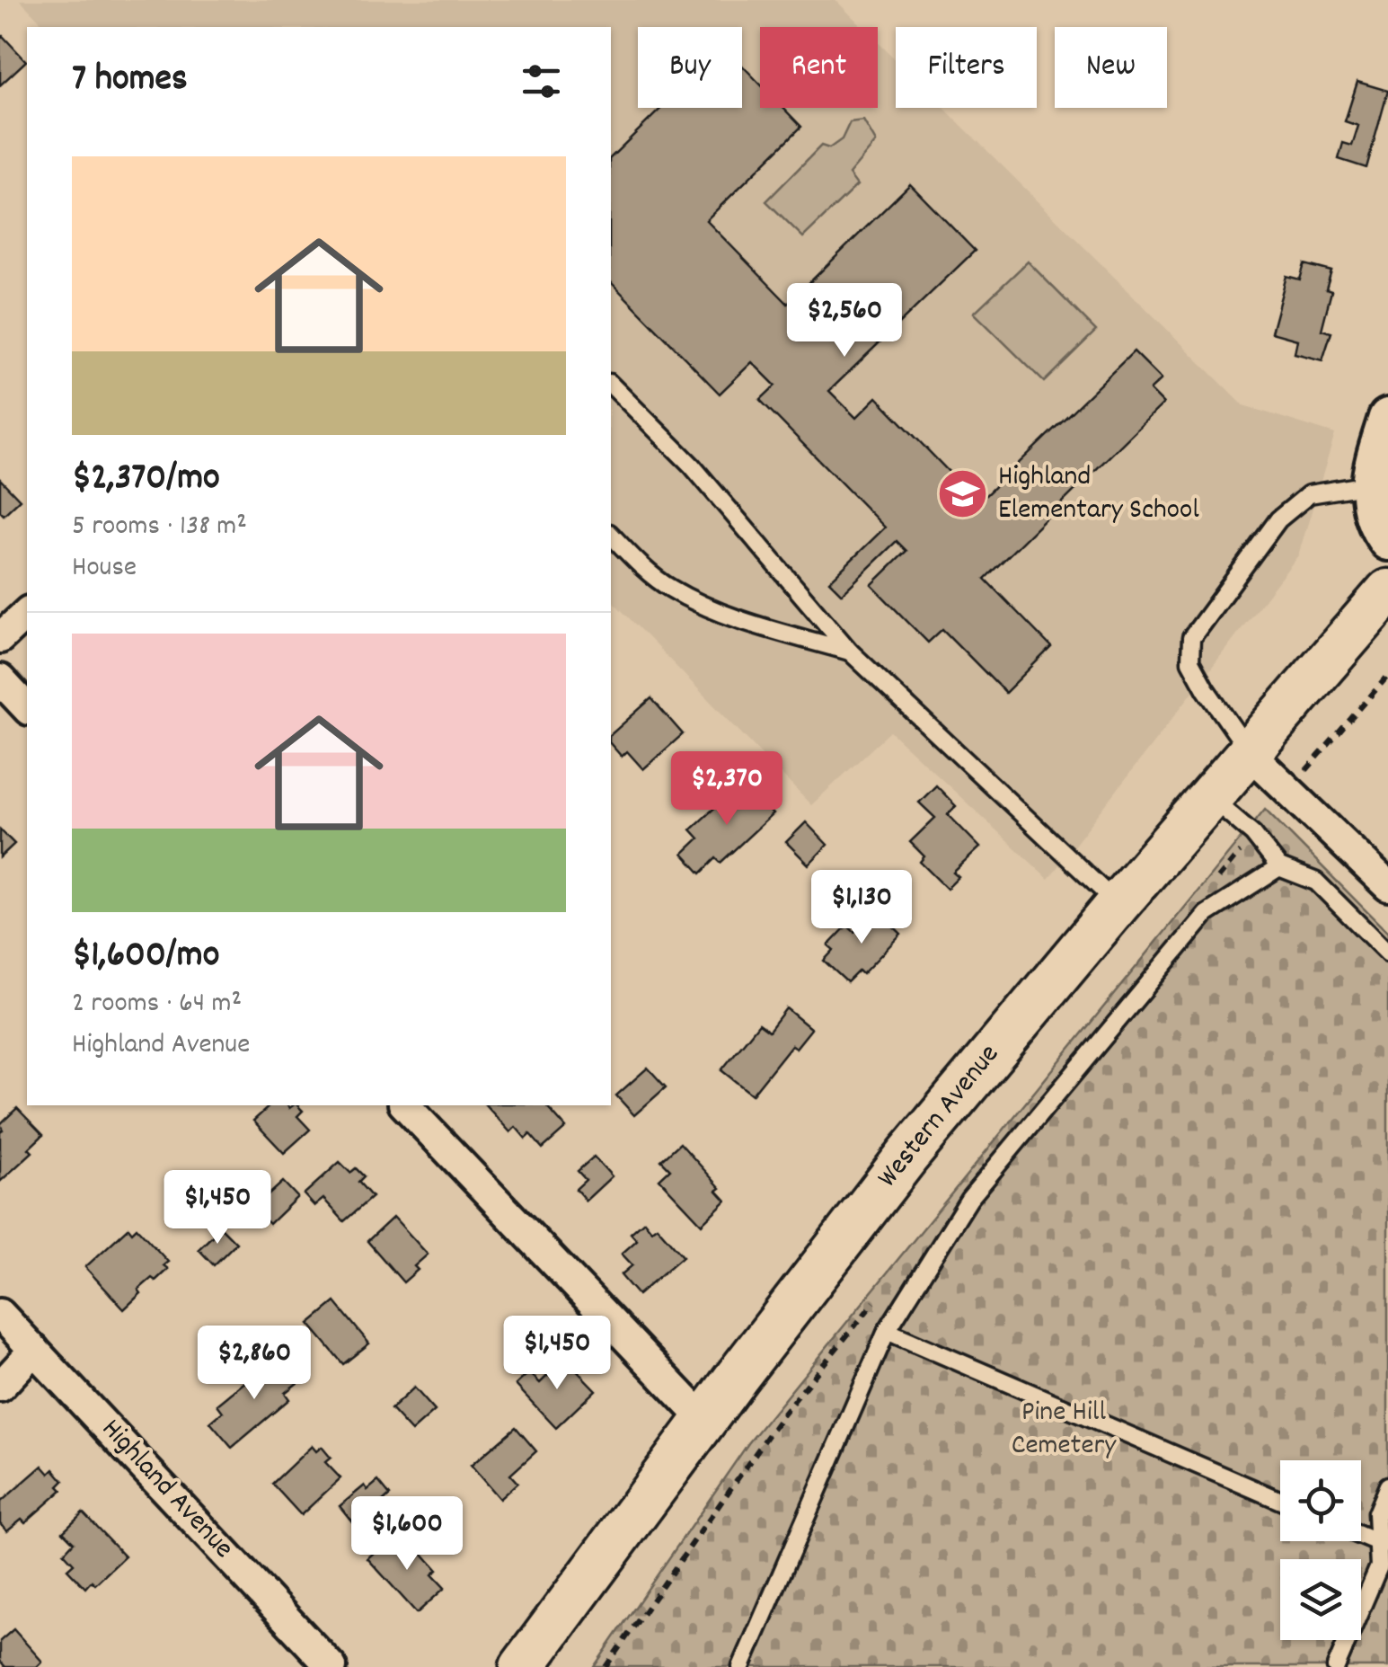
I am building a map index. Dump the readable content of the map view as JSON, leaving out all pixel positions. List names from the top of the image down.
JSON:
{
  "streets": {
    "main road": ["Western Avenue"],
    "street": ["Highland Avenue"]
  },
  "parks": ["Pine Hill Cemetery"],
  "places": {
    "school or university": ["Highland Elementary School"]
  },
  "page": {
    "chip": [
      "Buy",
      "Rent",
      "Filters",
      "New"
    ],
    "heading": "7 homes",
    "list": [
      {
        "name": "$2,370/mo",
        "note": "5 rooms · 138 m² · House"
      },
      {
        "name": "$1,600/mo",
        "note": "2 rooms · 64 m² · Highland Avenue"
      }
    ],
    "price": [
      "$2,560",
      "$2,370",
      "$1,130",
      "$1,450",
      "$1,450",
      "$2,860",
      "$1,600"
    ]
  }
}
